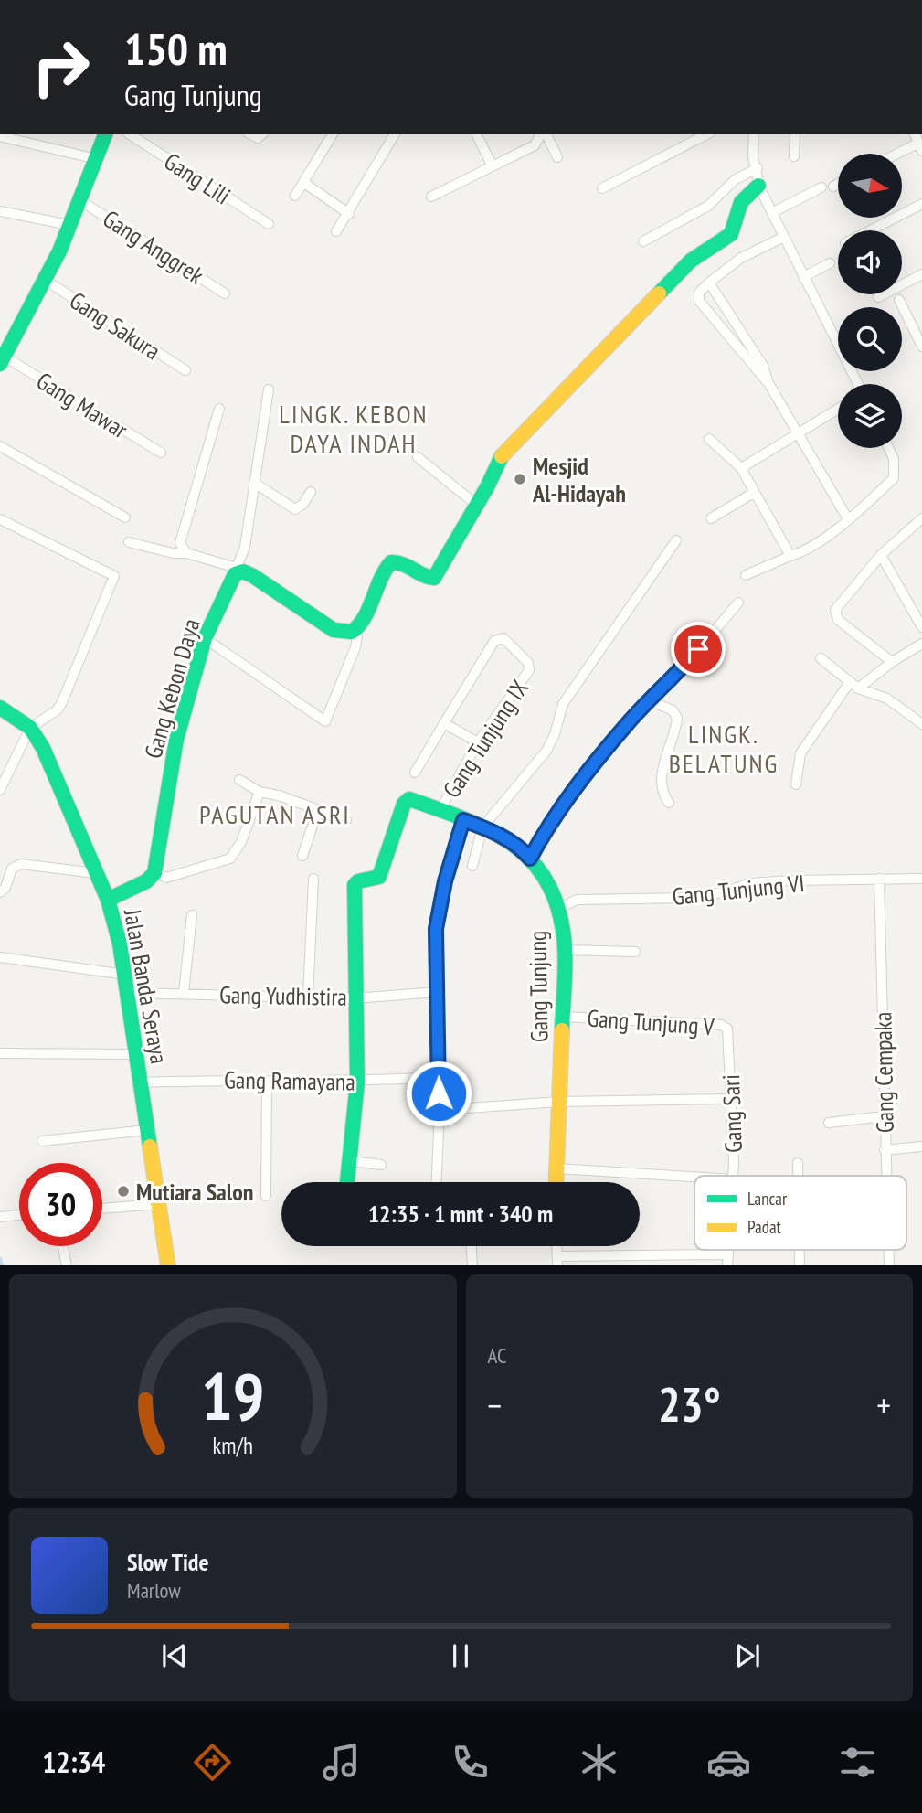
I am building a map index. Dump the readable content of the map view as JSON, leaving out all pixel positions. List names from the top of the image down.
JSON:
{
  "streets": {
    "street": [
      "Gang Lili",
      "Gang Anggrek",
      "Gang Sakura",
      "Gang Mawar",
      "Gang Kebon Daya",
      "Gang Tunjung IX",
      "Gang Tunjung VI",
      "Jalan Banda Seraya",
      "Gang Tunjung",
      "Gang Yudhistira",
      "Gang Tunjung V",
      "Gang Cempaka",
      "Gang Ramayana",
      "Gang Sari"
    ]
  },
  "crossings": [
    ["Gang Tunjung IX", "Gang Tunjung"],
    ["Gang Tunjung VI", "Gang Tunjung"],
    ["Gang Tunjung VI", "Gang Cempaka"],
    ["Jalan Banda Seraya", "Gang Yudhistira"],
    ["Jalan Banda Seraya", "Gang Ramayana"],
    ["Gang Tunjung", "Gang Yudhistira"],
    ["Gang Tunjung", "Gang Tunjung V"],
    ["Gang Tunjung V", "Gang Sari"]
  ],
  "districts": ["LINGK. KEBON DAYA INDAH", "LINGK. BELATUNG", "PAGUTAN ASRI"],
  "places": ["Mesjid Al-Hidayah", "Mutiara Salon"],
  "legend": ["Lancar", "Padat"],
  "north": "right",
  "page": {
    "turn": ["150 m", "Gang Tunjung"],
    "limit": "30",
    "trip": "12:35 · 1 mnt · 340 m",
    "tile": "AC",
    "heat": ["−", "23°", "+"],
    "song": ["Slow Tide", "Marlow"],
    "tabs": "12:34",
    "gauge": ["19", "km/h"]
  }
}
